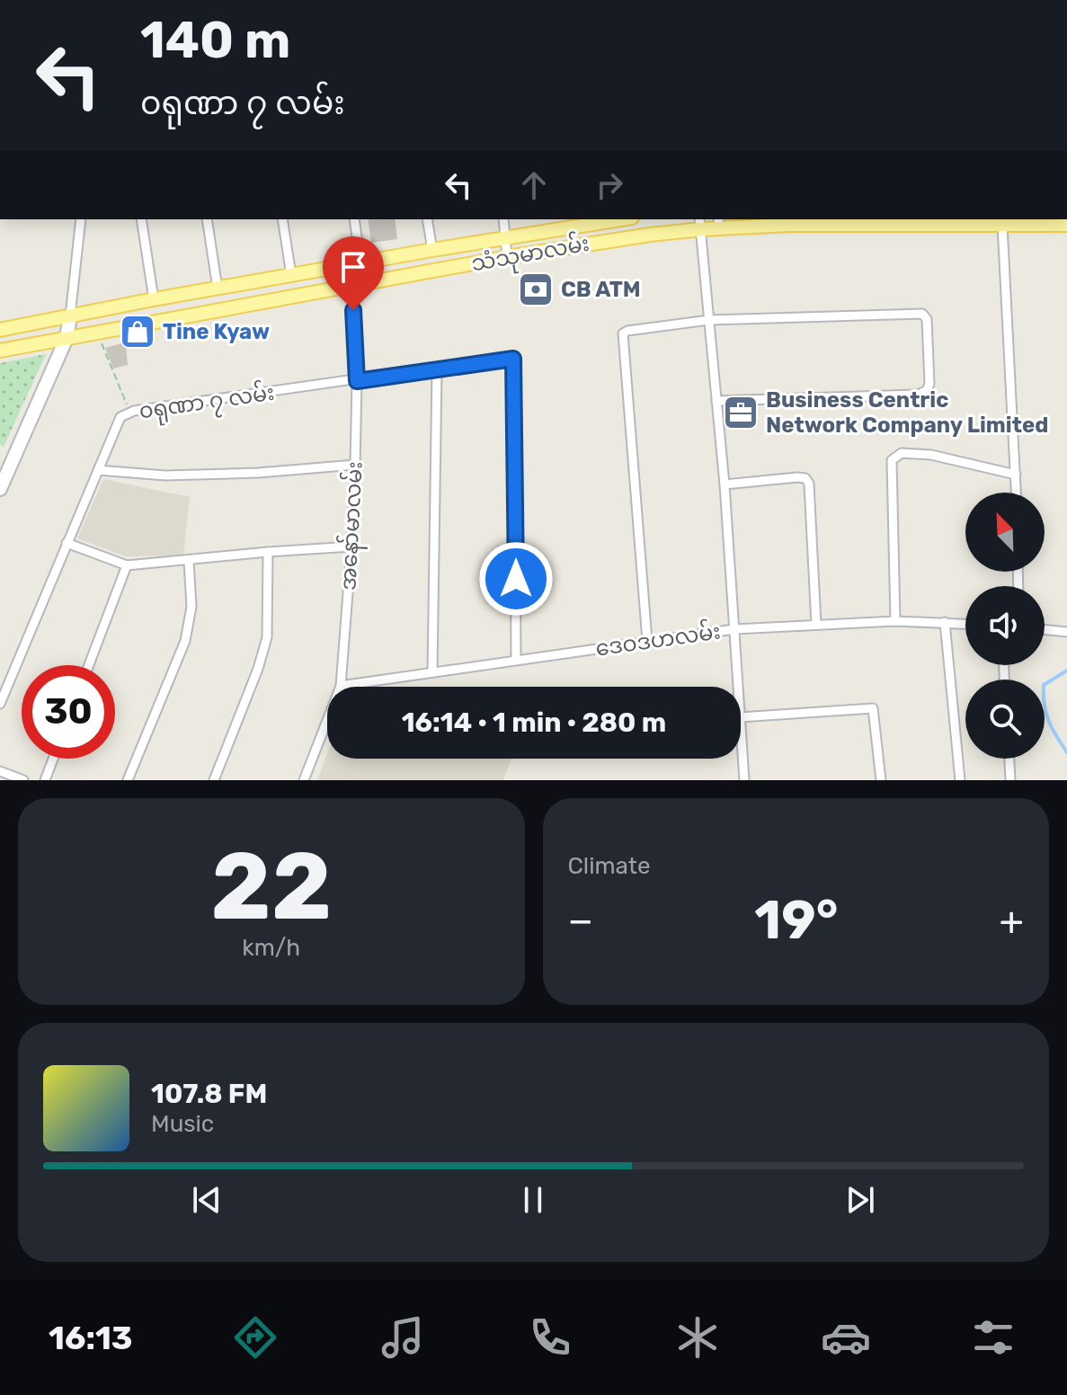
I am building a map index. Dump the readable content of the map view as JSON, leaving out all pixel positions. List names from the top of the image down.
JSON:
{
  "streets": {
    "main road": ["သံသုမာလမ်း"],
    "street": ["၀ရုဏာ ၇ လမ်း", "အနော်မာလမ်း", "ဒေဝဒဟလမ်း"]
  },
  "crossings": [
    ["သံသုမာလမ်း", "အနော်မာလမ်း"],
    ["၀ရုဏာ ၇ လမ်း", "အနော်မာလမ်း"],
    ["၀ရုဏာ ၇ လမ်း", "ဒေဝဒဟလမ်း"],
    ["အနော်မာလမ်း", "ဒေဝဒဟလမ်း"]
  ],
  "places": {
    "bank": ["CB ATM"],
    "shop": ["Tine Kyaw"],
    "office": ["Business Centric Network Company Limited"]
  },
  "north": "top left",
  "page": {
    "turn": ["140 m", "၀ရုဏာ ၇ လမ်း"],
    "limit": "30",
    "trip": "16:14 · 1 min · 280 m",
    "tile": [
      ["22", "km/h"],
      "Climate"
    ],
    "heat": ["−", "19°", "+"],
    "song": ["107.8 FM", "Music"],
    "tabs": "16:13"
  }
}
